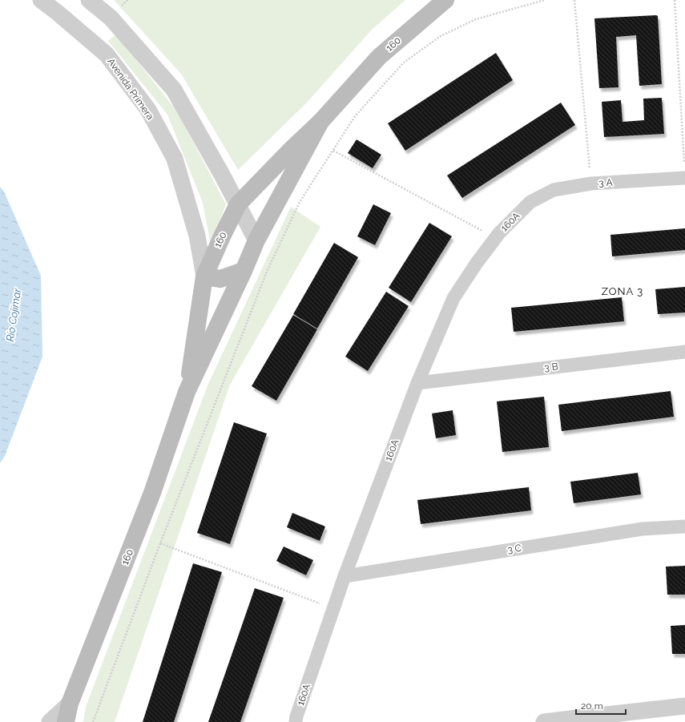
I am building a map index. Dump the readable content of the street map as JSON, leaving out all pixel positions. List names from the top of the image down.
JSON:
{
  "streets": {
    "main road": ["160"],
    "street": [
      "Avenida Primera",
      "3 A",
      "160A",
      "3 B",
      "3 C"
    ]
  },
  "crossings": [
    ["160", "Avenida Primera"],
    ["3 A", "160A"],
    ["160A", "3 B"],
    ["160A", "3 C"]
  ],
  "districts": ["ZONA 3"],
  "water": ["Río Cojímar"],
  "scale_bar": "20 m"
}
